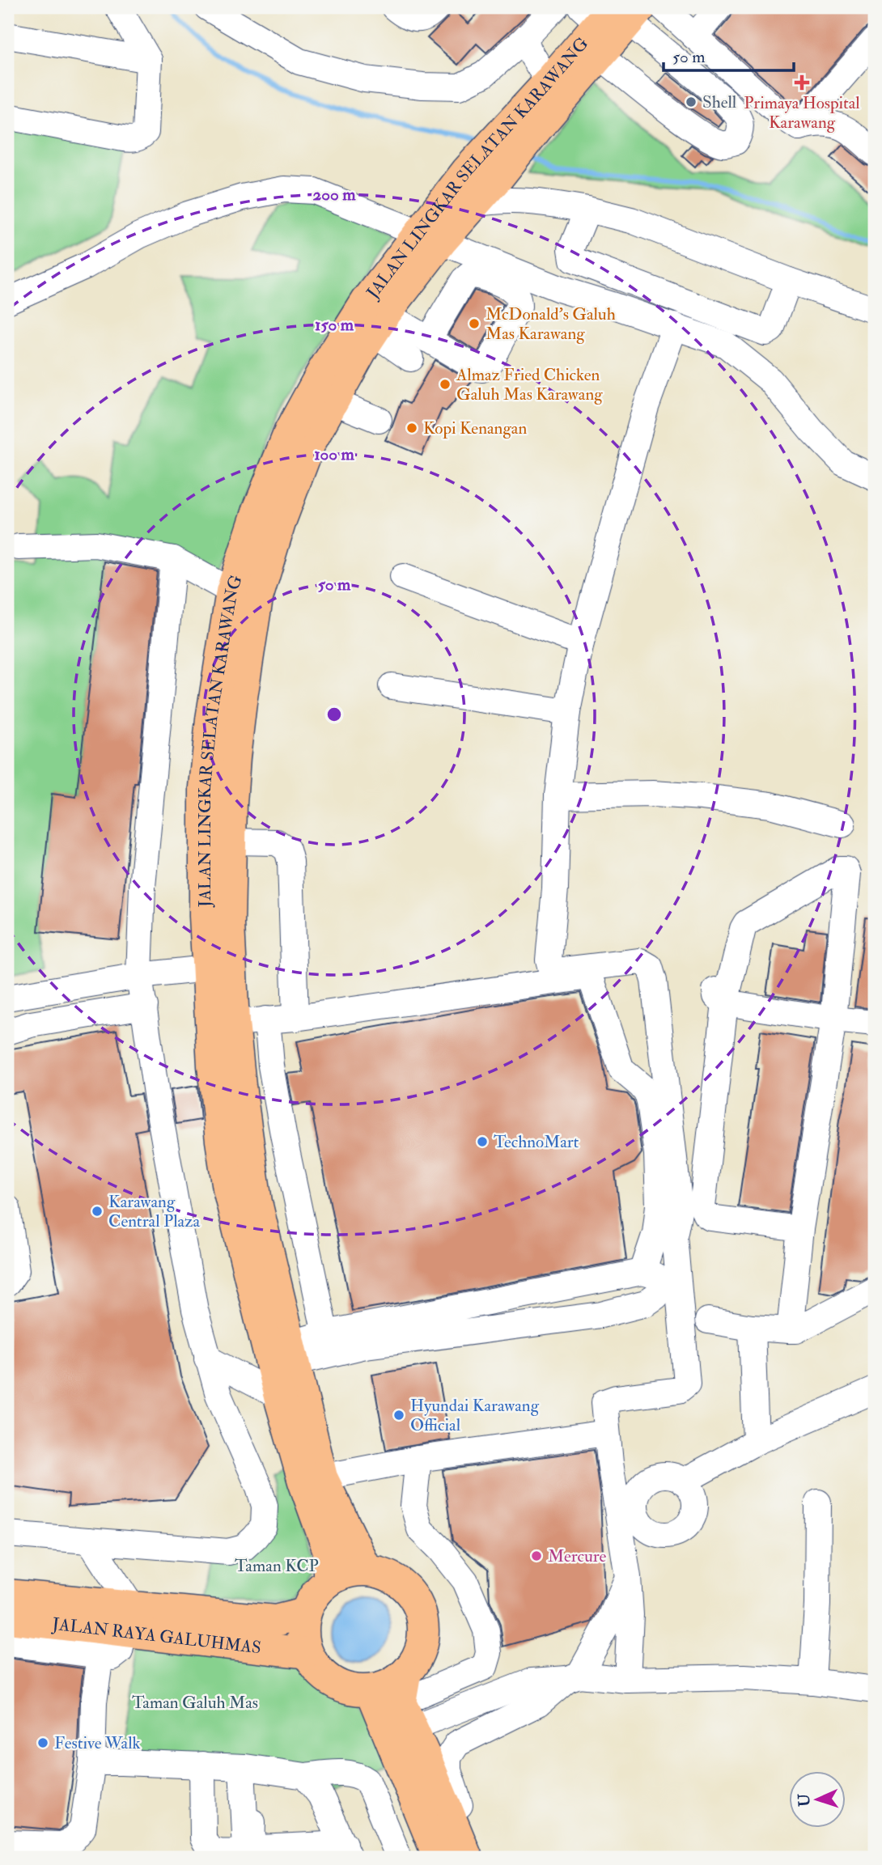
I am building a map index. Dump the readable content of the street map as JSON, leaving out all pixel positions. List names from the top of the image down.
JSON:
{
  "streets": {
    "main road": ["JALAN LINGKAR SELATAN KARAWANG", "JALAN RAYA GALUHMAS"]
  },
  "parks": ["Taman KCP", "Taman Galuh Mas"],
  "places": {
    "health": ["Primaya Hospital Karawang"],
    "other": [
      "Shell",
      "McDonald's Galuh Mas Karawang",
      "Almaz Fried Chicken Galuh Mas Karawang",
      "Kopi Kenangan",
      "TechnoMart",
      "Karawang Central Plaza",
      "Hyundai Karawang Official",
      "Mercure",
      "Festive Walk"
    ]
  },
  "scale_bar": "50 m",
  "north": "left",
  "rings": [
    "200 m",
    "150 m",
    "100 m",
    "50 m"
  ]
}
